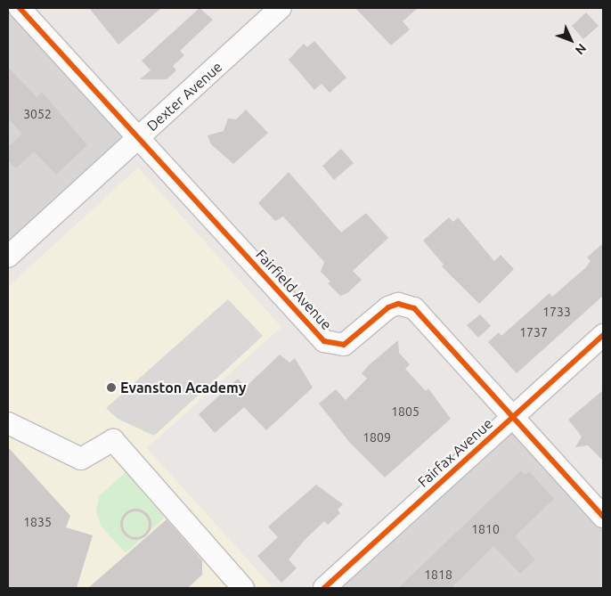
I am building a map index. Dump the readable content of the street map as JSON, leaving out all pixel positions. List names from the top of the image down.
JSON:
{
  "streets": {
    "street": ["Dexter Avenue", "Fairfield Avenue", "Fairfax Avenue"]
  },
  "crossings": [
    ["Dexter Avenue", "Fairfield Avenue"],
    ["Fairfield Avenue", "Fairfax Avenue"]
  ],
  "places": ["Evanston Academy"],
  "house_numbers": [
    "3052",
    "1733",
    "1737",
    "1805",
    "1809",
    "1835",
    "1810",
    "1818"
  ],
  "north": "bottom right"
}
